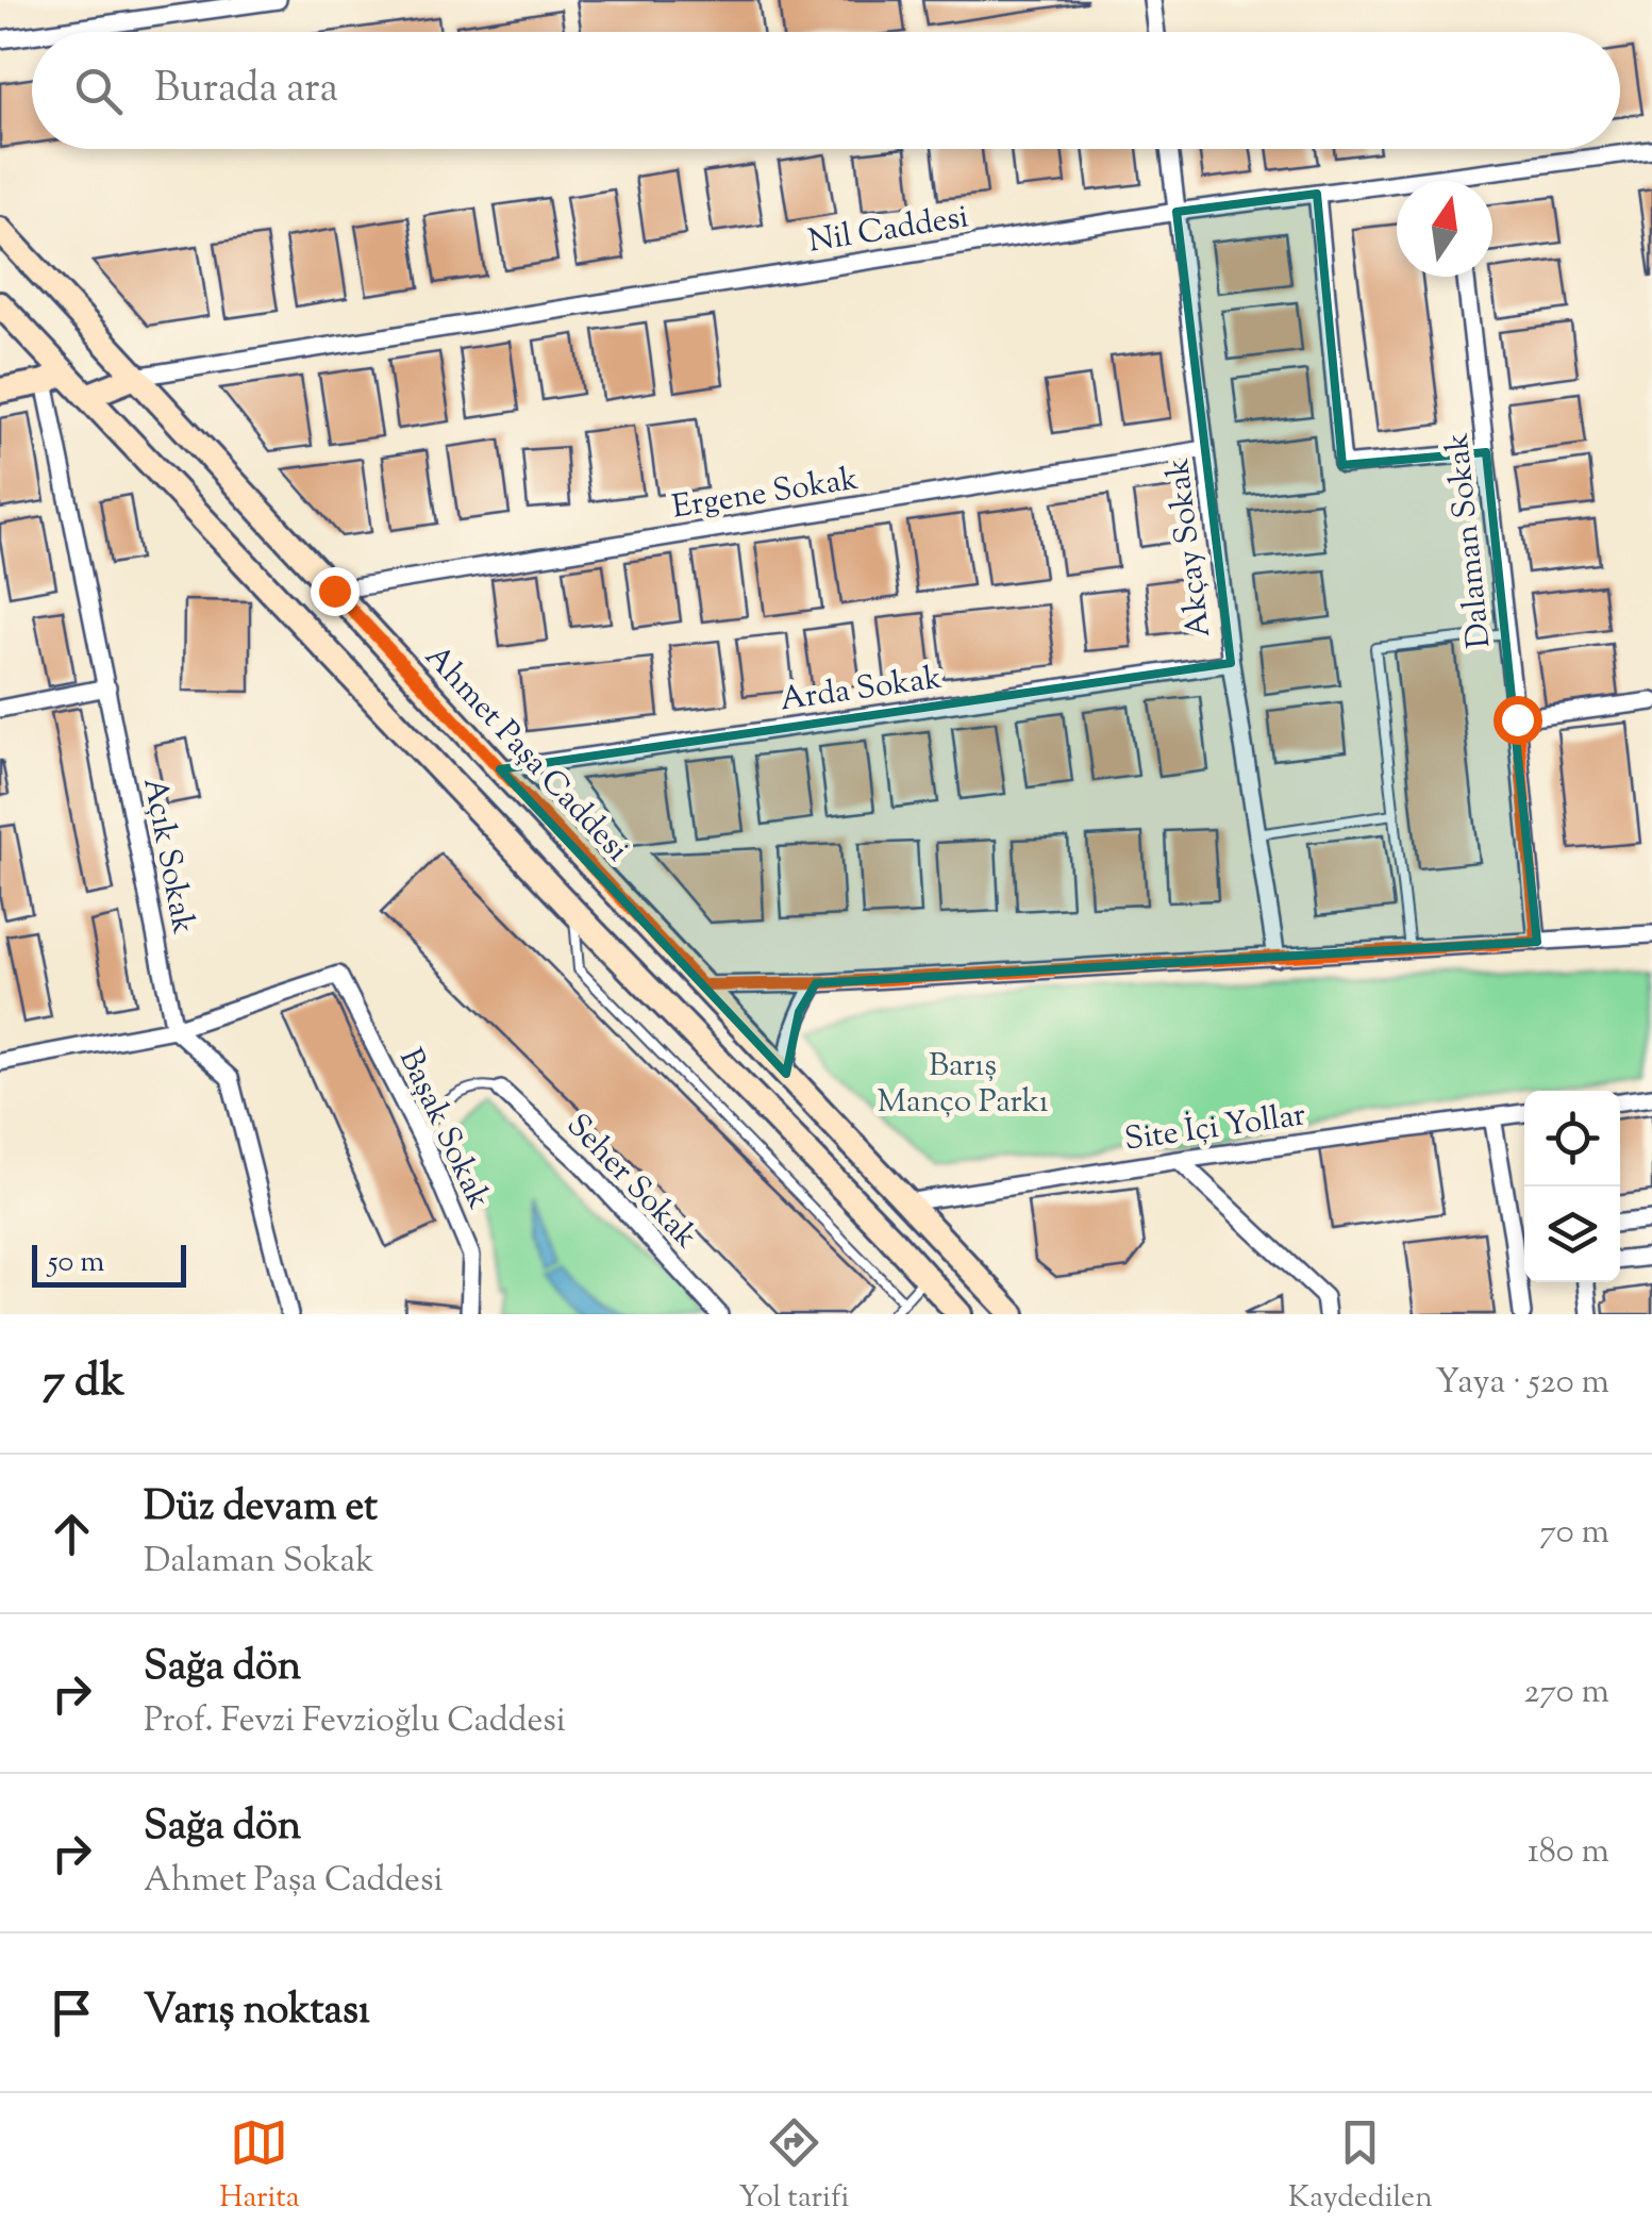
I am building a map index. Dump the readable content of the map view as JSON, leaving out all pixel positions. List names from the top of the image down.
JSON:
{
  "streets": {
    "street": [
      "Nil Caddesi",
      "Ergene Sokak",
      "Dalaman Sokak",
      "Akçay Sokak",
      "Arda Sokak",
      "Ahmet Paşa Caddesi",
      "Açık Sokak",
      "Site İçi Yollar",
      "Başak Sokak",
      "Seher Sokak"
    ]
  },
  "crossings": [
    ["Nil Caddesi", "Akçay Sokak"],
    ["Nil Caddesi", "Ahmet Paşa Caddesi"],
    ["Ergene Sokak", "Akçay Sokak"],
    ["Ergene Sokak", "Ahmet Paşa Caddesi"],
    ["Akçay Sokak", "Arda Sokak"],
    ["Arda Sokak", "Ahmet Paşa Caddesi"],
    ["Ahmet Paşa Caddesi", "Site İçi Yollar"],
    ["Açık Sokak", "Başak Sokak"]
  ],
  "parks": ["Barış Manço Parkı"],
  "scale_bar": "50 m",
  "north": "top",
  "page": {
    "search": "Burada ara",
    "scale": "50 m",
    "heading": ["7 dk", "Yaya · 520 m"],
    "list": [
      ["Düz devam et", "Dalaman Sokak", "70 m"],
      ["Sağa dön", "Prof. Fevzi Fevzioğlu Caddesi", "270 m"],
      ["Sağa dön", "Ahmet Paşa Caddesi", "180 m"],
      "Varış noktası"
    ],
    "nav": ["Harita", "Yol tarifi", "Kaydedilen"]
  }
}
